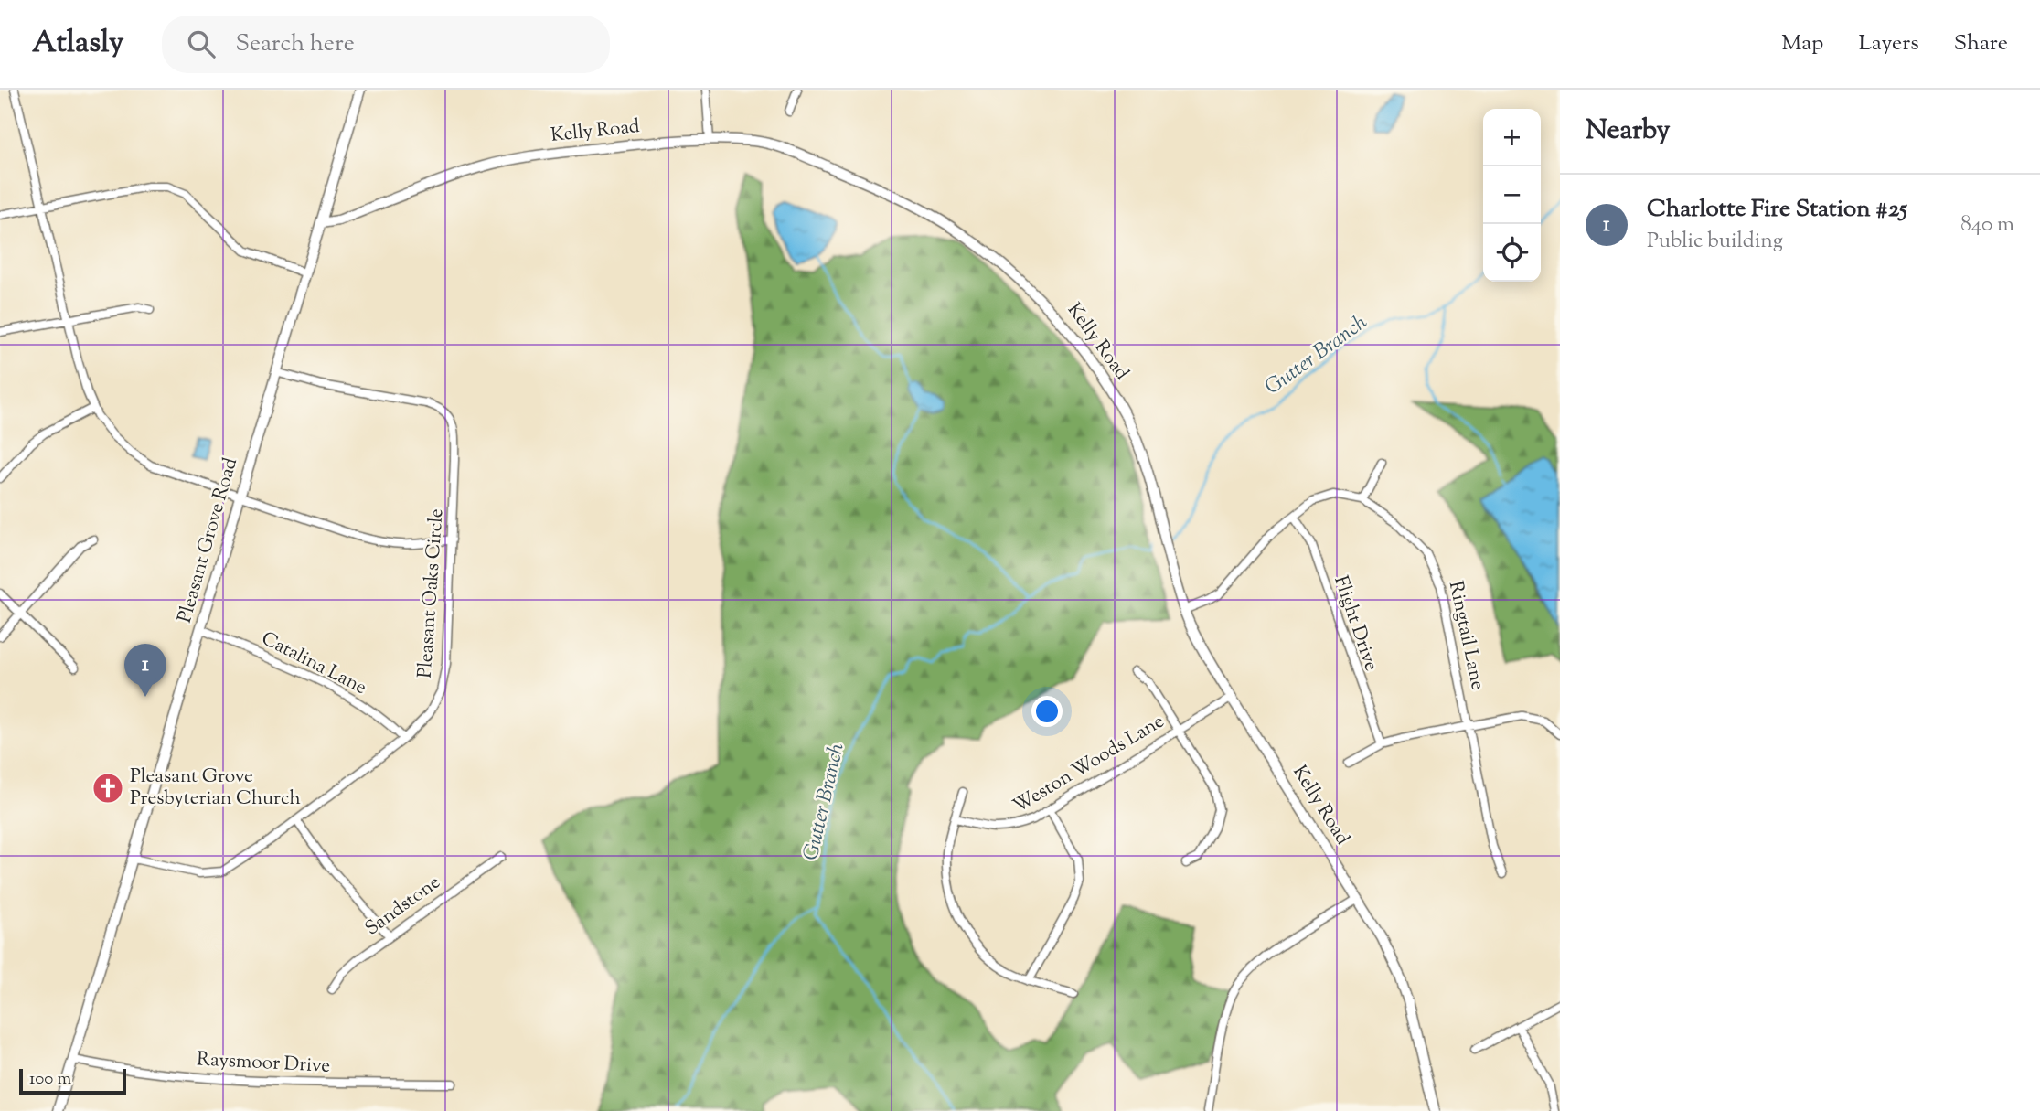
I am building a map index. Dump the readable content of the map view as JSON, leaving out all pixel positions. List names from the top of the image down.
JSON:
{
  "streets": {
    "street": [
      "Kelly Road",
      "Pleasant Grove Road",
      "Pleasant Oaks Circle",
      "Flight Drive",
      "Ringtail Lane",
      "Catalina Lane",
      "Weston Woods Lane",
      "Sandstone",
      "Raysmoor Drive"
    ]
  },
  "crossings": [
    ["Kelly Road", "Pleasant Grove Road"],
    ["Kelly Road", "Ringtail Lane"],
    ["Kelly Road", "Weston Woods Lane"],
    ["Pleasant Grove Road", "Pleasant Oaks Circle"],
    ["Pleasant Grove Road", "Catalina Lane"],
    ["Pleasant Grove Road", "Raysmoor Drive"],
    ["Pleasant Oaks Circle", "Catalina Lane"],
    ["Flight Drive", "Ringtail Lane"]
  ],
  "water": ["Gutter Branch"],
  "places": {
    "church": ["Pleasant Grove Presbyterian Church"]
  },
  "scale_bar": "100 m",
  "page": {
    "header": "Atlasly",
    "search": "Search here",
    "nav": ["Map", "Layers", "Share"],
    "heading": "Nearby",
    "map_buttons": ["+", "−"],
    "list": [
      {
        "mark": "1",
        "name": "Charlotte Fire Station #25",
        "note": "Public building",
        "value": "840 m"
      }
    ],
    "pins": "1",
    "scale": "100 m"
  }
}
